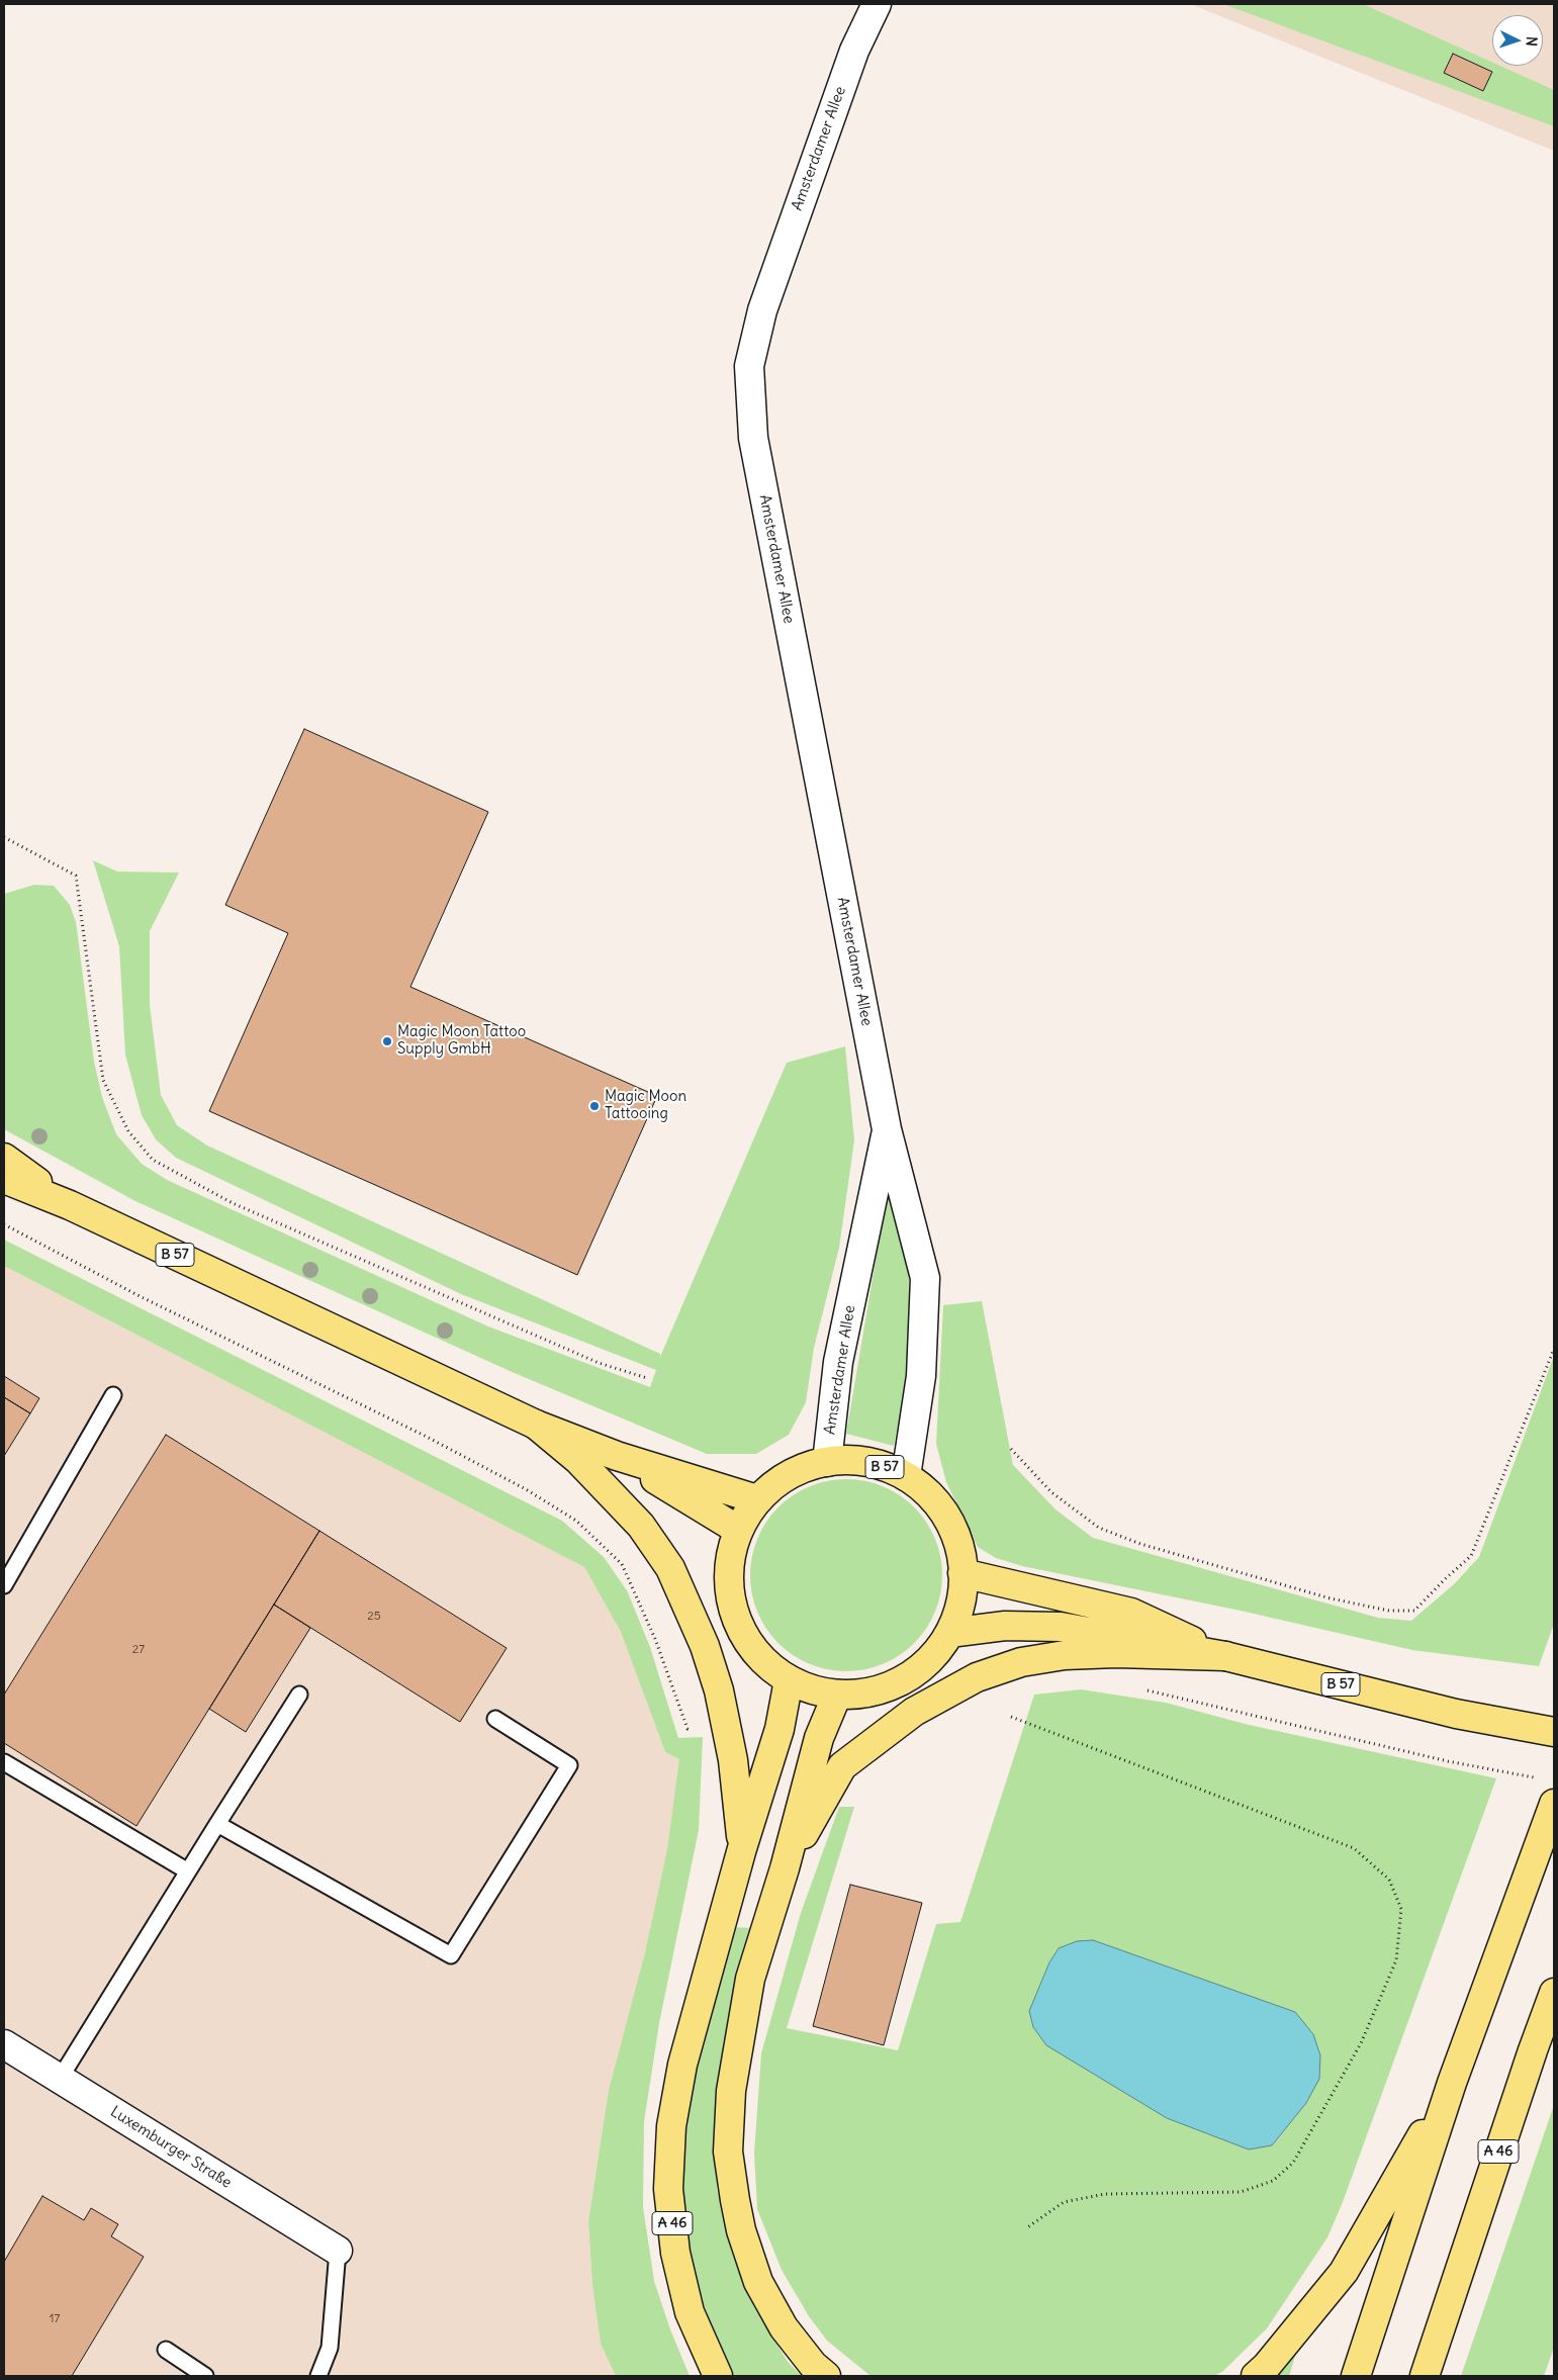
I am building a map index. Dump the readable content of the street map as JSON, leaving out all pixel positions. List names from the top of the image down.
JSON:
{
  "streets": {
    "main road": ["B 57", "A 46"],
    "street": ["Amsterdamer Allee", "Luxemburger Straße"]
  },
  "crossings": [
    ["Amsterdamer Allee", "B 57"]
  ],
  "places": ["Magic Moon Tattoo Supply GmbH", "Magic Moon Tattooing"],
  "house_numbers": ["25", "27", "17"],
  "north": "right"
}
